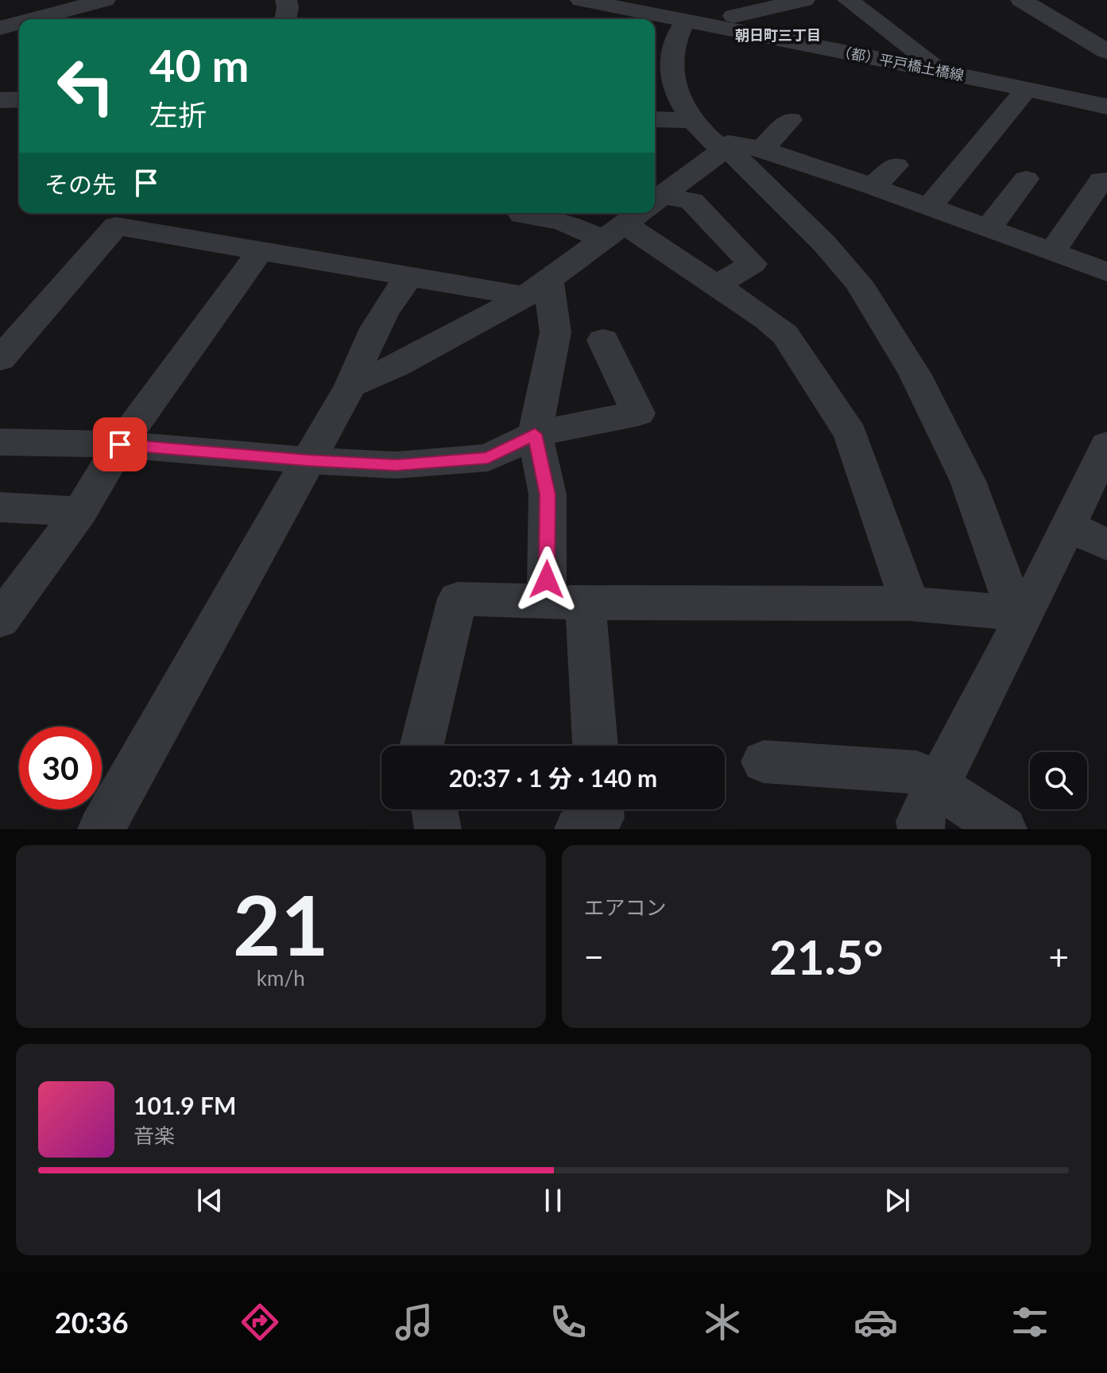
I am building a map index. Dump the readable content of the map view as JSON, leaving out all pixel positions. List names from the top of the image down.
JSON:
{
  "streets": {
    "street": ["（都）平戸橋土橋線"]
  },
  "districts": ["朝日町三丁目"],
  "page": {
    "turn": ["40 m", "左折"],
    "then": "その先",
    "limit": "30",
    "trip": "20:37 · 1 分 · 140 m",
    "tile": [
      ["21", "km/h"],
      "エアコン"
    ],
    "heat": ["−", "21.5°", "+"],
    "song": ["101.9 FM", "音楽"],
    "tabs": "20:36"
  }
}
